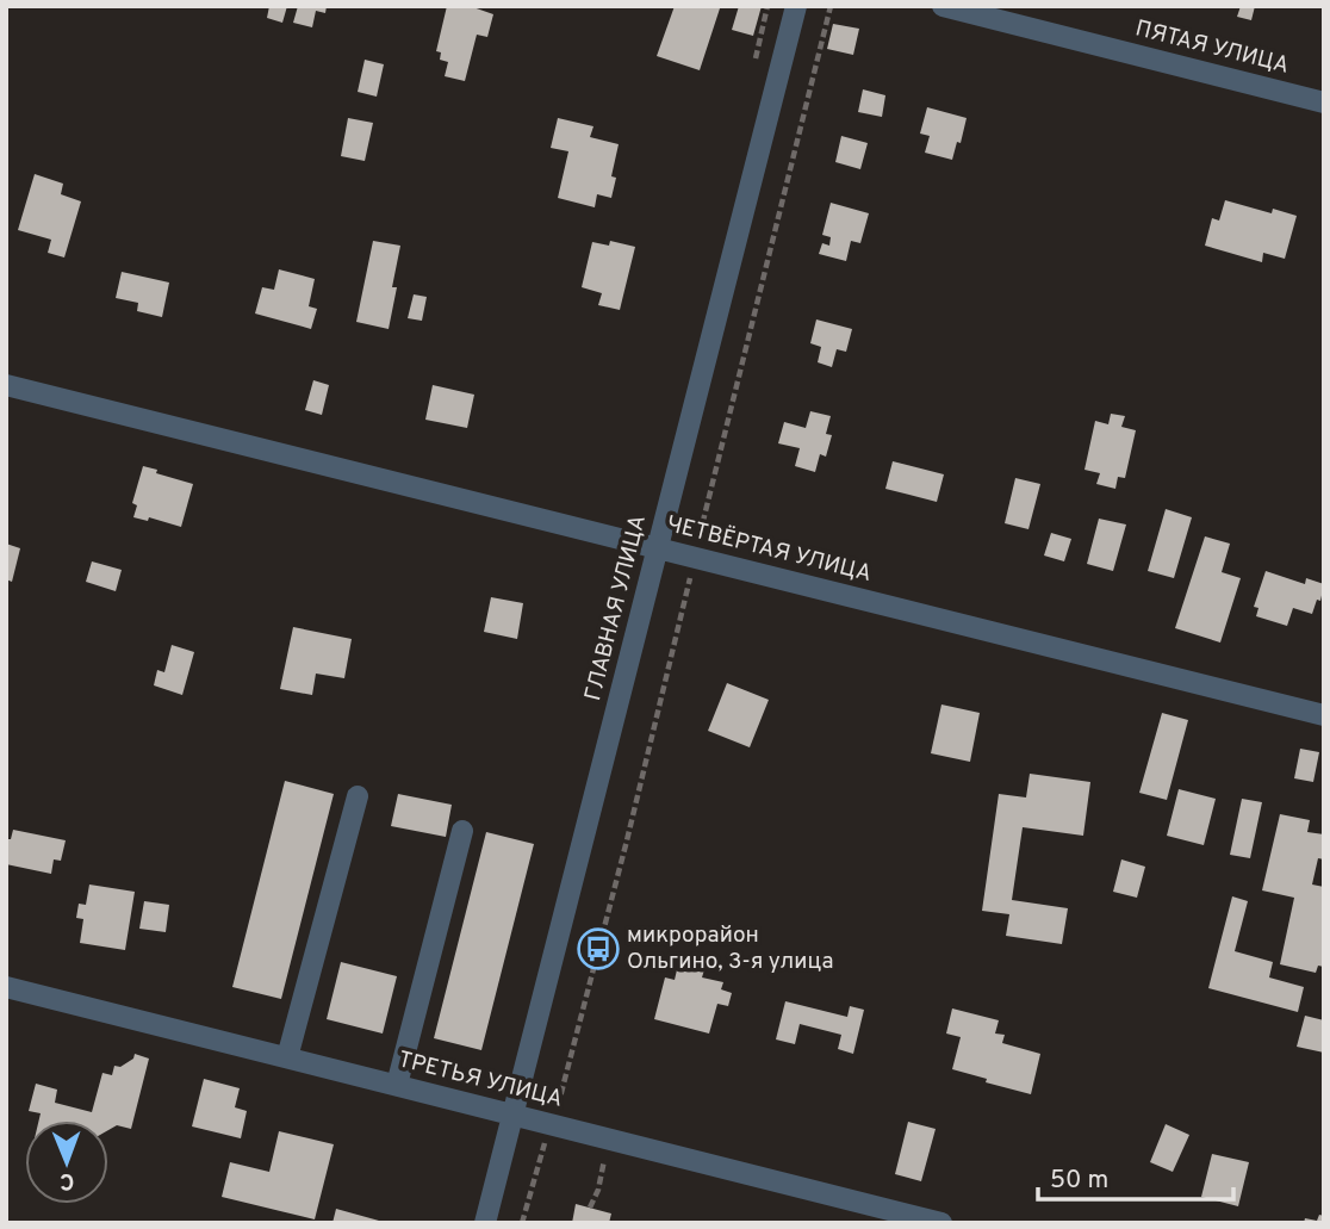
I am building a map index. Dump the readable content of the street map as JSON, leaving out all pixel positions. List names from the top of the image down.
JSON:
{
  "streets": {
    "street": [
      "ПЯТАЯ УЛИЦА",
      "ЧЕТВЁРТАЯ УЛИЦА",
      "ГЛАВНАЯ УЛИЦА",
      "ТРЕТЬЯ УЛИЦА"
    ]
  },
  "crossings": [
    ["ЧЕТВЁРТАЯ УЛИЦА", "ГЛАВНАЯ УЛИЦА"],
    ["ГЛАВНАЯ УЛИЦА", "ТРЕТЬЯ УЛИЦА"]
  ],
  "places": {
    "bus stop": ["микрорайон Ольгино, 3-я улица"]
  },
  "scale_bar": "50 m",
  "north": "bottom"
}
